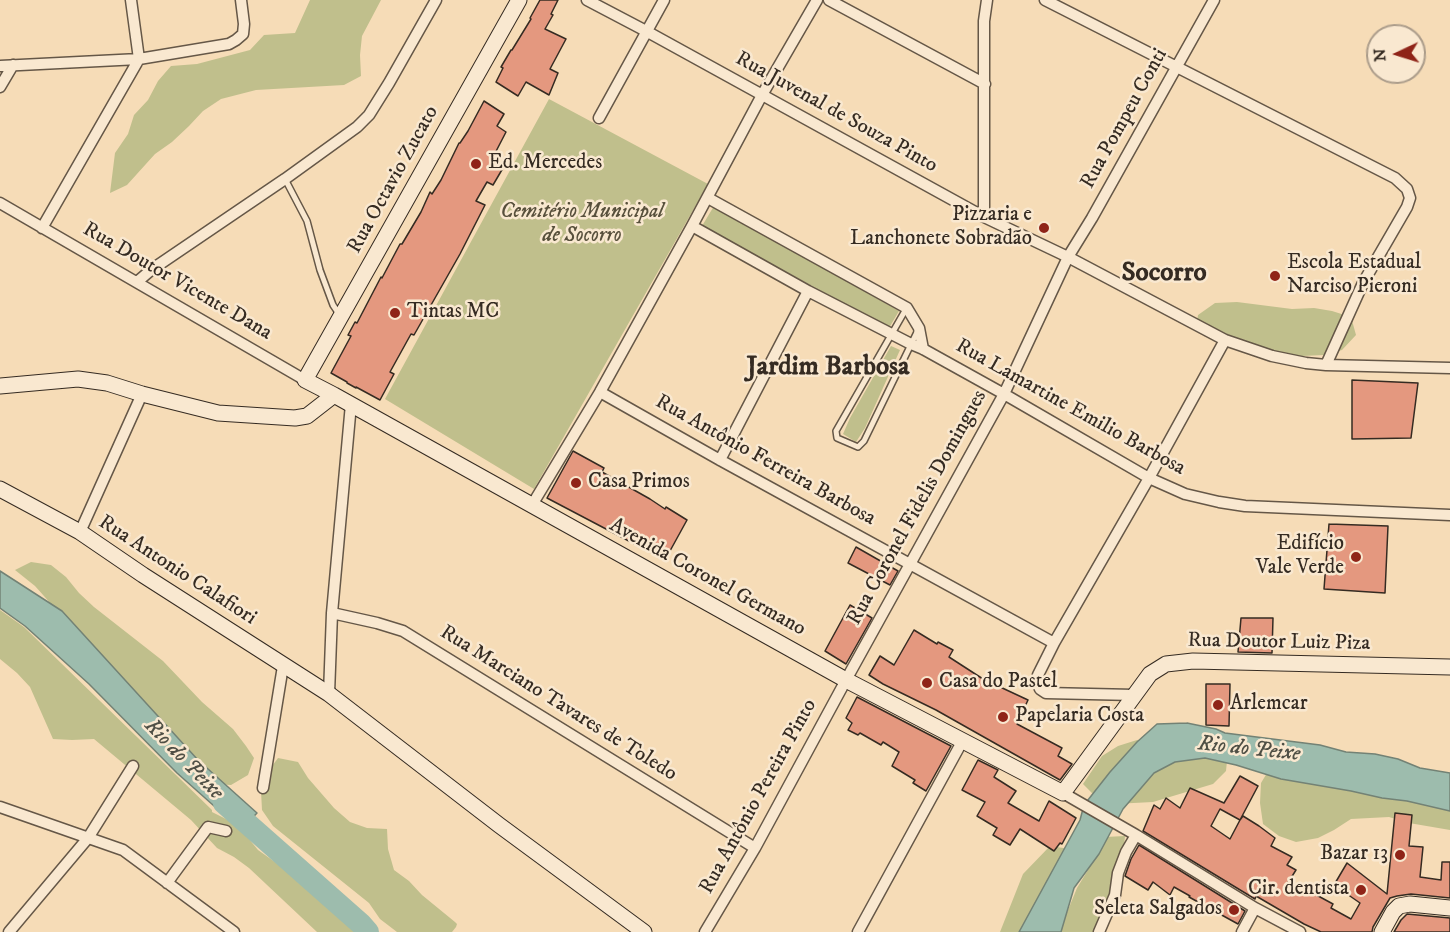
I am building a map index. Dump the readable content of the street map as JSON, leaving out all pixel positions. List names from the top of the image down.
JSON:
{
  "streets": {
    "street": [
      "Rua Juvenal de Souza Pinto",
      "Rua Pompeu Conti",
      "Rua Octavio Zucato",
      "Rua Doutor Vicente Dana",
      "Rua Lamartine Emilio Barbosa",
      "Rua Antônio Ferreira Barbosa",
      "Rua Coronel Fidelis Domingues",
      "Rua Antonio Calafiori",
      "Avenida Coronel Germano",
      "Rua Doutor Luiz Piza",
      "Rua Marciano Tavares de Toledo",
      "Rua Antônio Pereira Pinto"
    ]
  },
  "crossings": [
    ["Rua Juvenal de Souza Pinto", "Rua Pompeu Conti"],
    ["Rua Juvenal de Souza Pinto", "Rua Coronel Fidelis Domingues"],
    ["Rua Pompeu Conti", "Rua Coronel Fidelis Domingues"],
    ["Rua Octavio Zucato", "Rua Doutor Vicente Dana"],
    ["Rua Doutor Vicente Dana", "Avenida Coronel Germano"],
    ["Rua Lamartine Emilio Barbosa", "Rua Coronel Fidelis Domingues"],
    ["Rua Antônio Ferreira Barbosa", "Rua Coronel Fidelis Domingues"],
    ["Rua Coronel Fidelis Domingues", "Avenida Coronel Germano"],
    ["Rua Coronel Fidelis Domingues", "Rua Antônio Pereira Pinto"],
    ["Avenida Coronel Germano", "Rua Doutor Luiz Piza"],
    ["Avenida Coronel Germano", "Rua Antônio Pereira Pinto"],
    ["Rua Marciano Tavares de Toledo", "Rua Antônio Pereira Pinto"]
  ],
  "districts": ["Socorro", "Jardim Barbosa"],
  "water": ["Rio do Peixe"],
  "parks": ["Cemitério Municipal de Socorro"],
  "places": [
    "Ed. Mercedes",
    "Pizzaria e Lanchonete Sobradão",
    "Escola Estadual Narciso Pieroni",
    "Tintas MC",
    "Casa Primos",
    "Edifício Vale Verde",
    "Casa do Pastel",
    "Arlemcar",
    "Papelaria Costa",
    "Bazar 13",
    "Cir. dentista",
    "Seleta Salgados"
  ],
  "north": "left"
}
